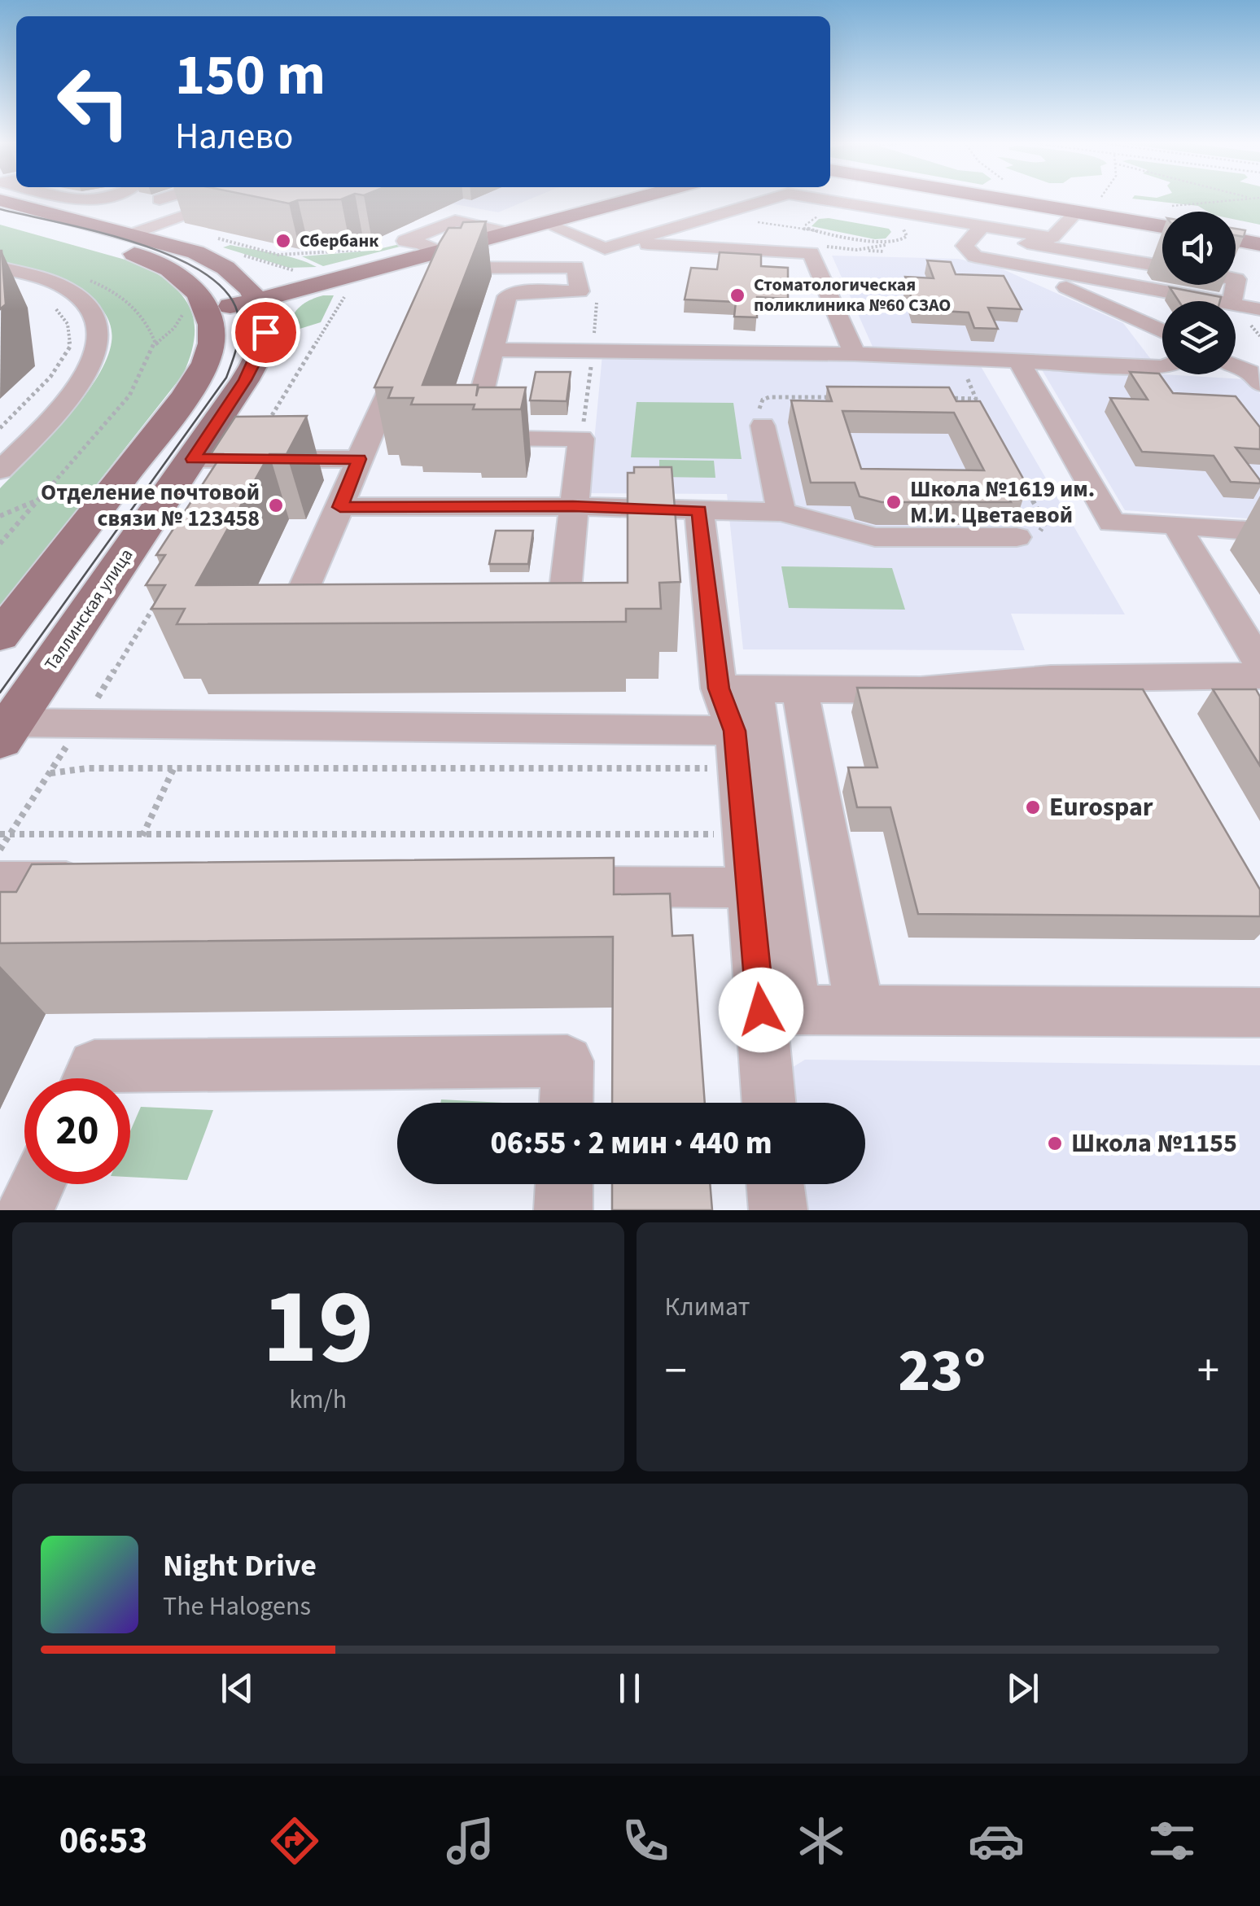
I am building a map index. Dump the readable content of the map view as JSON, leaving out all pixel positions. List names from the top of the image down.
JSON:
{
  "streets": {
    "main road": ["Таллинская улица"]
  },
  "places": [
    "Сбербанк",
    "Стоматологическая поликлиника №60 СЗАО",
    "Школа №1619 им. М.И. Цветаевой",
    "Отделение почтовой связи № 123458",
    "Eurospar",
    "Школа №1155"
  ],
  "page": {
    "turn": ["150 m", "Налево"],
    "limit": "20",
    "trip": "06:55 · 2 мин · 440 m",
    "tile": [
      ["19", "km/h"],
      "Климат"
    ],
    "heat": ["−", "23°", "+"],
    "song": ["Night Drive", "The Halogens"],
    "tabs": "06:53"
  }
}
